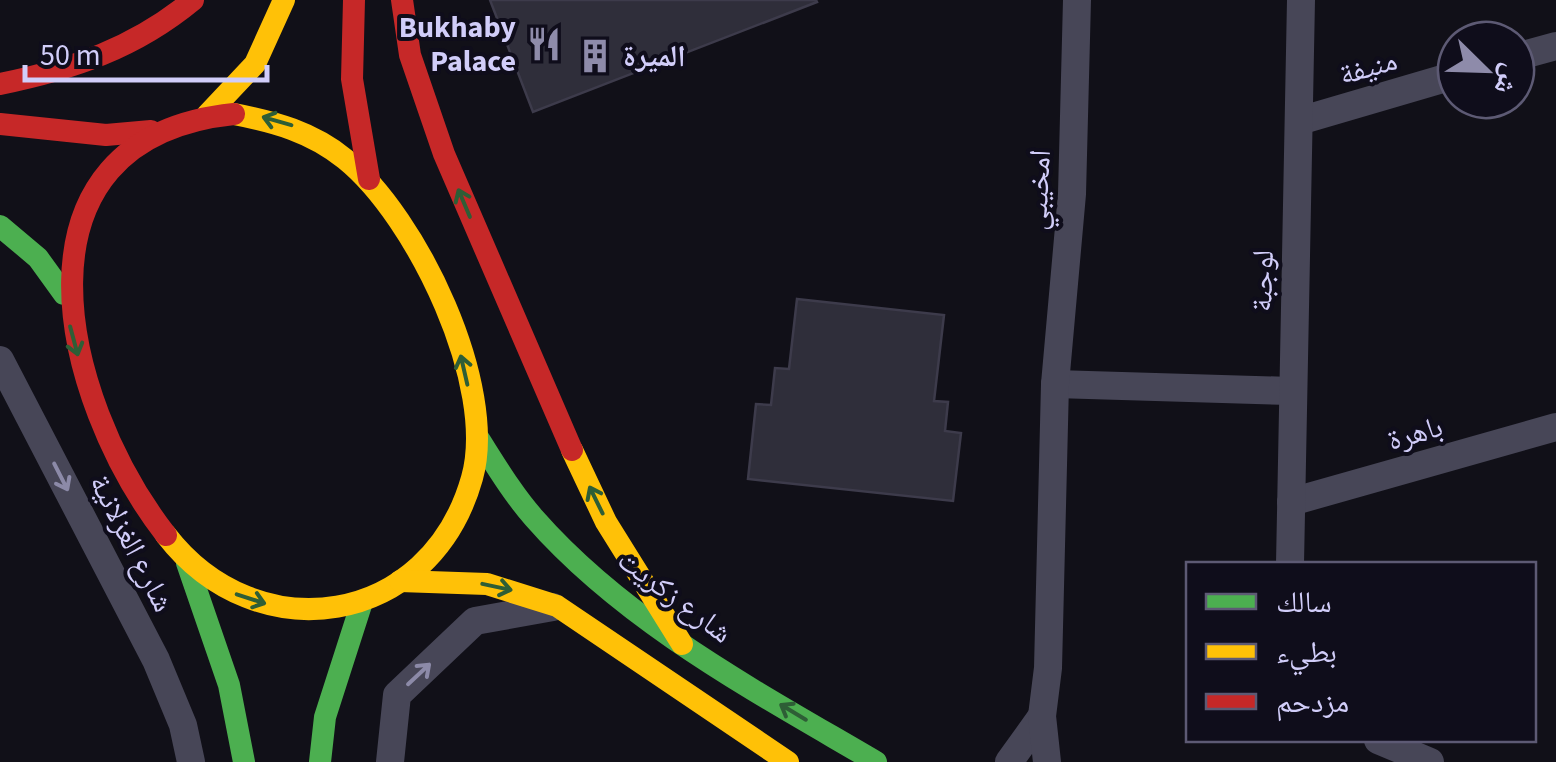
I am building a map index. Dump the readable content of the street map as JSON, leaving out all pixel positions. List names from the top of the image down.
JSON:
{
  "streets": {
    "main road": ["شارع زكريت"],
    "street": [
      "منيفة",
      "امخيبي",
      "لوجبة",
      "باهرة",
      "شارع الغزلانية"
    ]
  },
  "crossings": [
    ["منيفة", "لوجبة"],
    ["لوجبة", "باهرة"]
  ],
  "one_way": ["شارع الغزلانية"],
  "places": {
    "restaurant": ["Bukhaby Palace"],
    "building": ["الميرة"]
  },
  "legend": ["سالك", "بطيء", "مزدحم"],
  "scale_bar": "50 m",
  "north": "bottom right"
}
